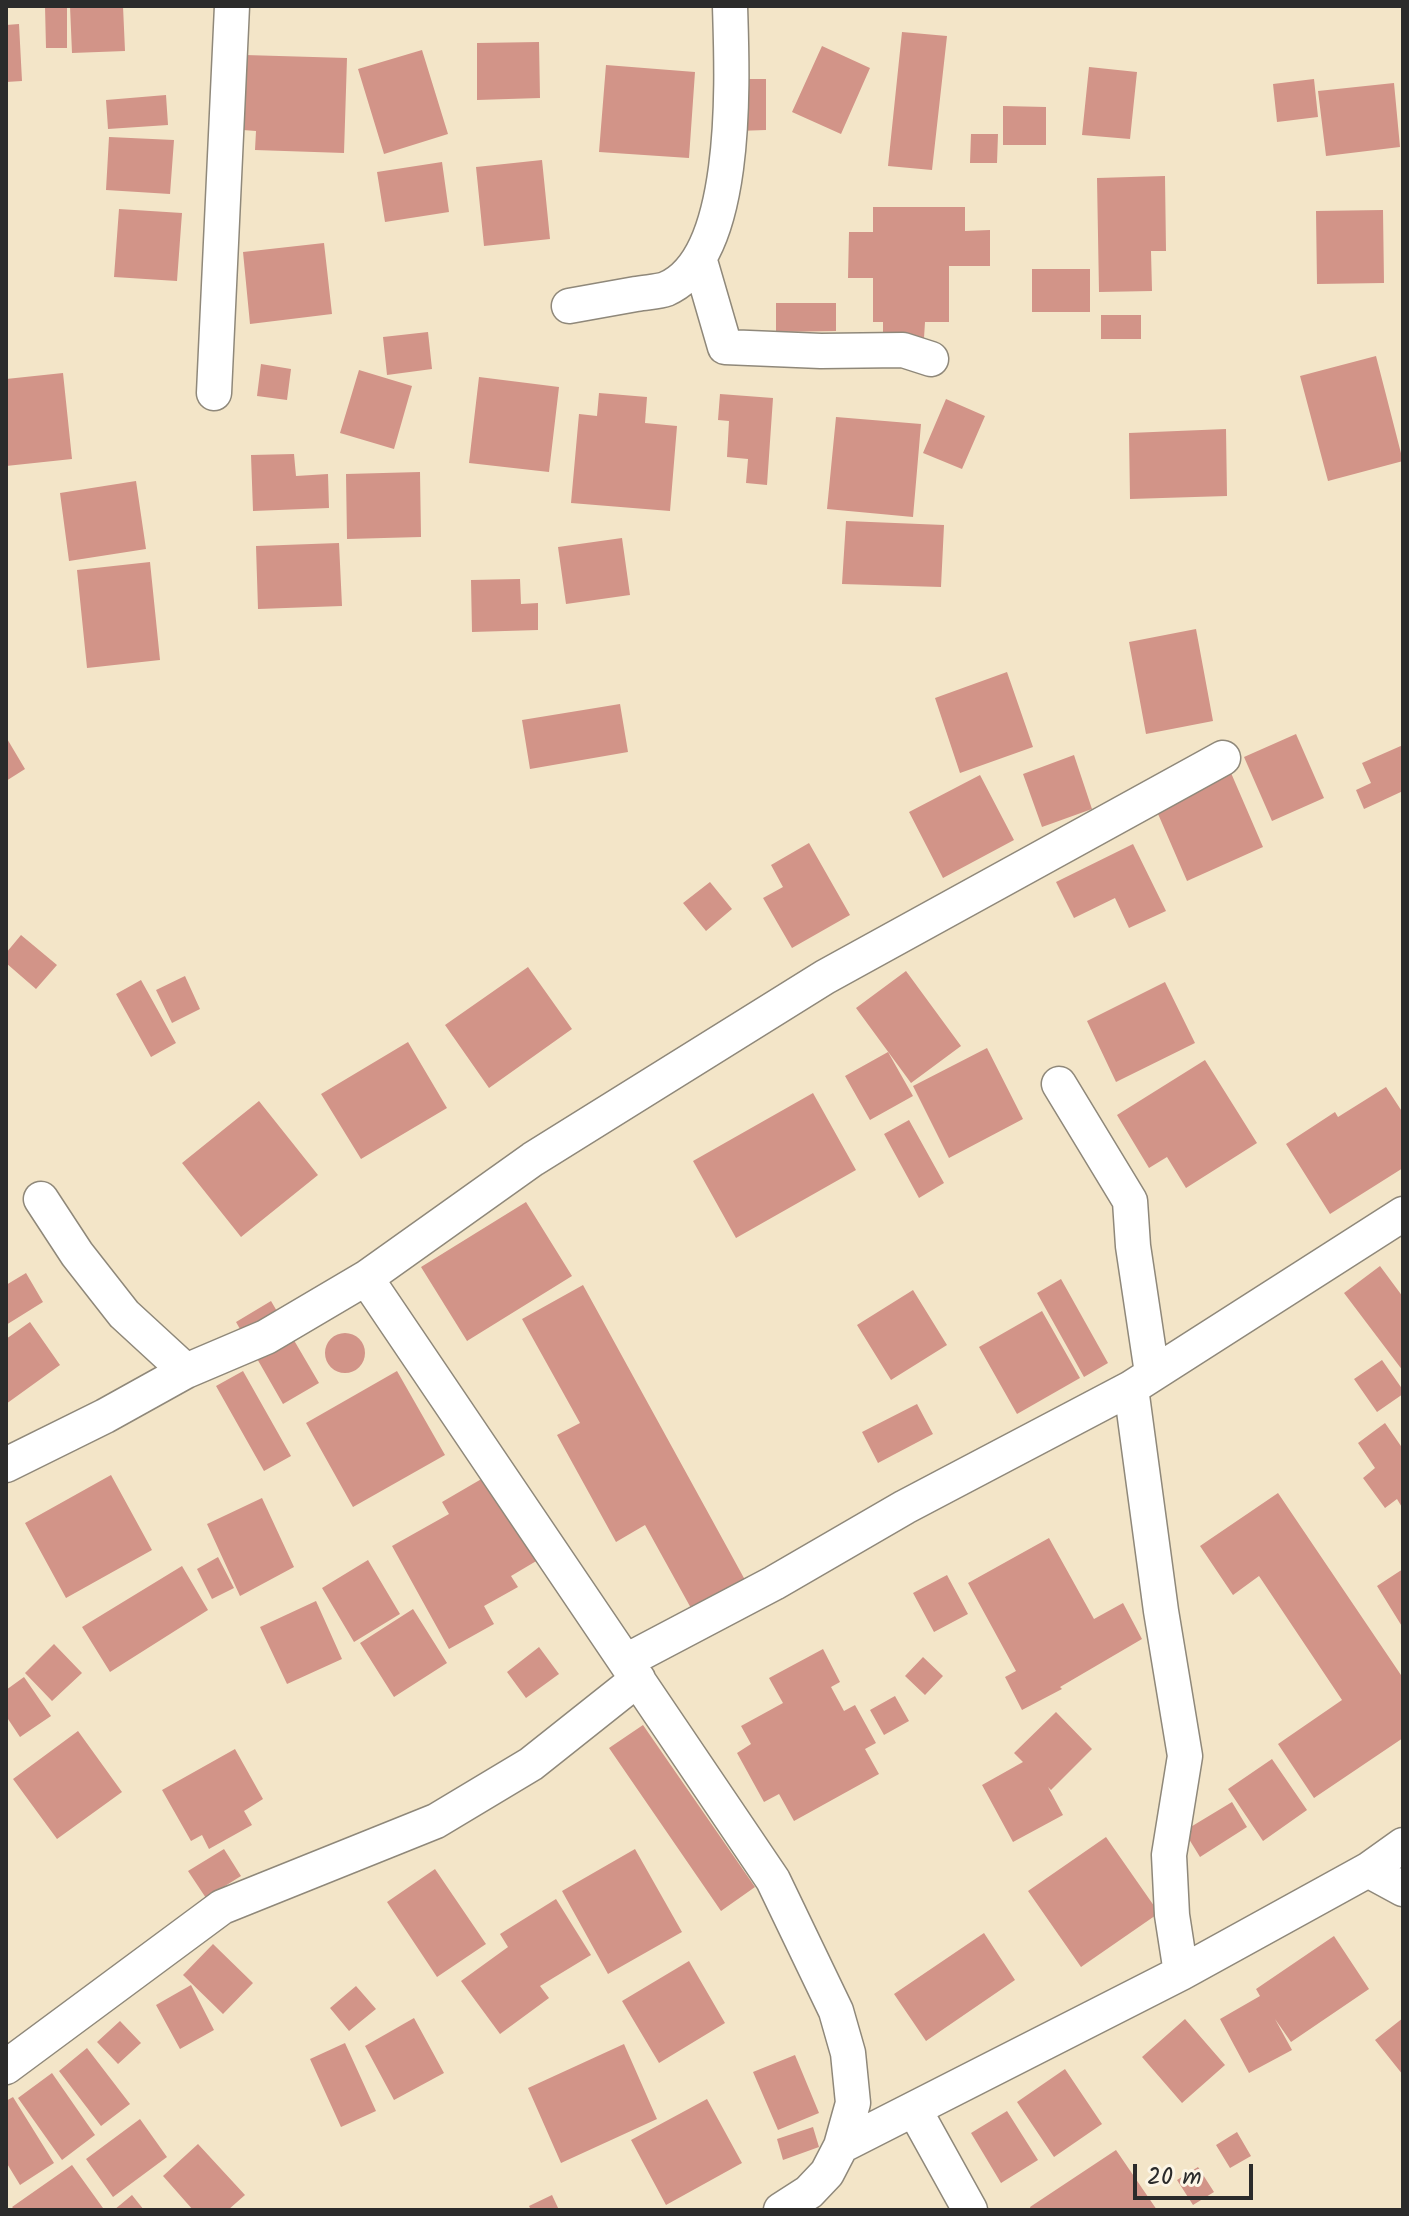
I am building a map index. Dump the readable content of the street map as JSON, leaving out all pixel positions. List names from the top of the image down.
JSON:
{
  "scale_bar": "20 m"
}
